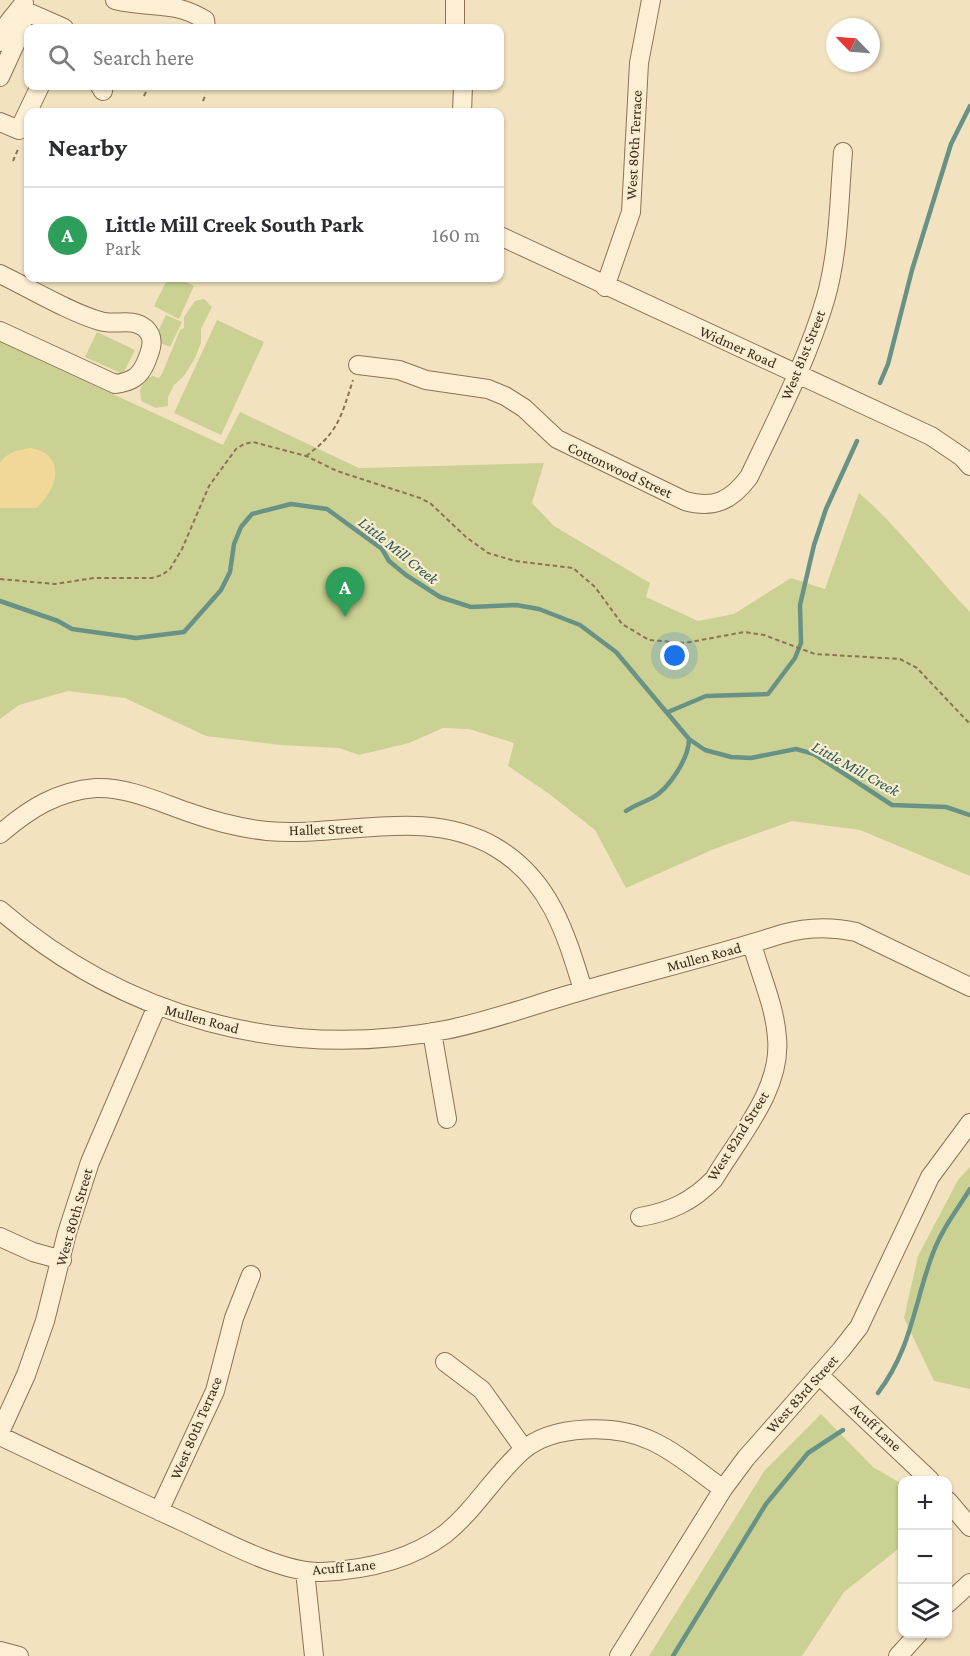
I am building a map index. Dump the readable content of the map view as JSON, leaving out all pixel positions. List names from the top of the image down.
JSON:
{
  "streets": {
    "street": [
      "West 80th Terrace",
      "Widmer Road",
      "West 81st Street",
      "Cottonwood Street",
      "Hallet Street",
      "Mullen Road",
      "West 82nd Street",
      "West 80th Street",
      "West 83rd Street",
      "Acuff Lane"
    ]
  },
  "crossings": [
    ["West 80th Terrace", "Widmer Road"],
    ["West 80th Terrace", "Acuff Lane"],
    ["Widmer Road", "West 81st Street"],
    ["West 81st Street", "Cottonwood Street"],
    ["Hallet Street", "Mullen Road"],
    ["Mullen Road", "West 82nd Street"],
    ["Mullen Road", "West 80th Street"],
    ["West 80th Street", "Acuff Lane"],
    ["West 83rd Street", "Acuff Lane"]
  ],
  "water": ["Little Mill Creek"],
  "north": "top left",
  "page": {
    "search": "Search here",
    "heading": "Nearby",
    "list": [
      {
        "mark": "A",
        "name": "Little Mill Creek South Park",
        "note": "Park",
        "value": "160 m"
      }
    ],
    "pins": "A",
    "map_buttons": ["+", "−"]
  }
}
